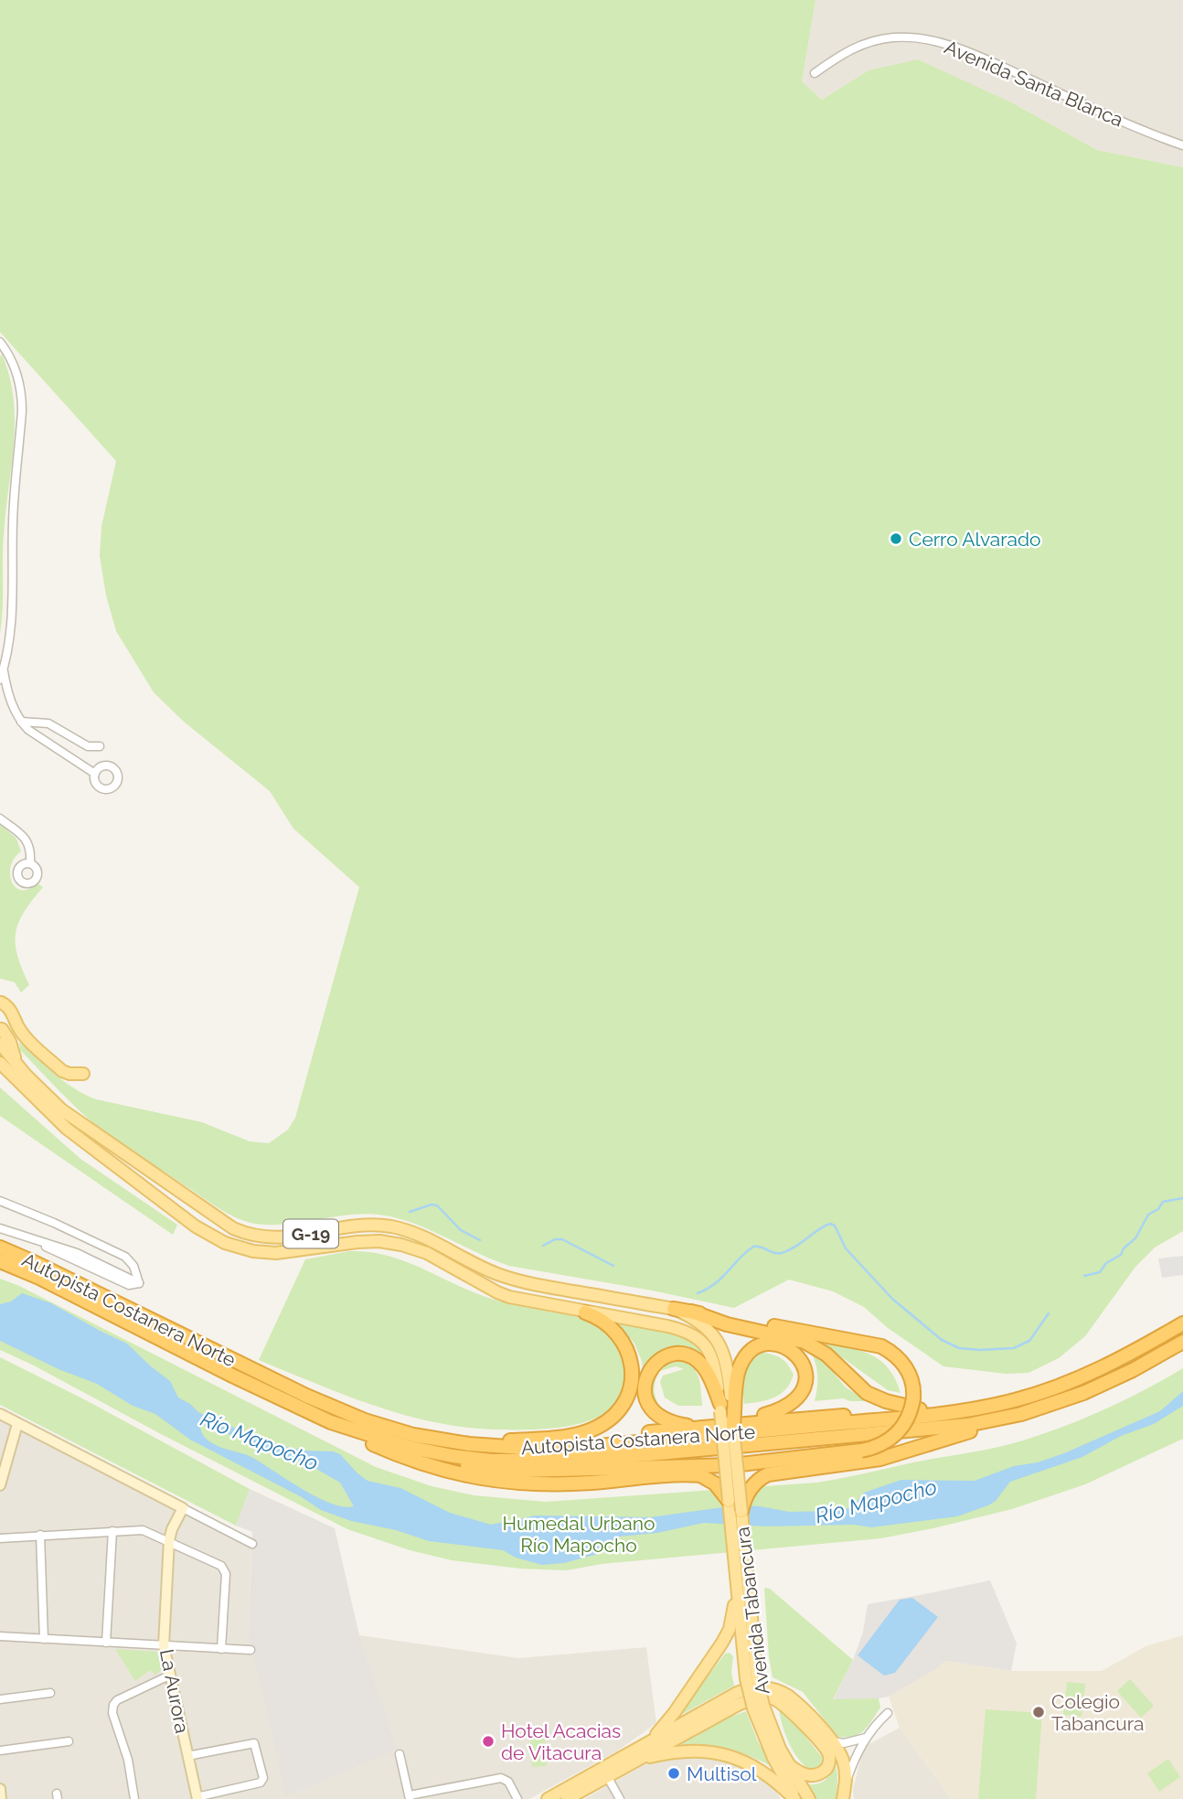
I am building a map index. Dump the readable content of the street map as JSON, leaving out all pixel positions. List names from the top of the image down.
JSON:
{
  "streets": {
    "highway": ["Autopista Costanera Norte"],
    "main road": ["G-19", "Avenida Tabancura"],
    "street": ["Avenida Santa Blanca", "La Aurora"]
  },
  "crossings": [
    ["G-19", "Avenida Tabancura"]
  ],
  "water": ["Río Mapocho"],
  "parks": ["Humedal Urbano Río Mapocho"],
  "places": [
    "Cerro Alvarado",
    "Colegio Tabancura",
    "Hotel Acacias de Vitacura",
    "Multisol"
  ]
}
